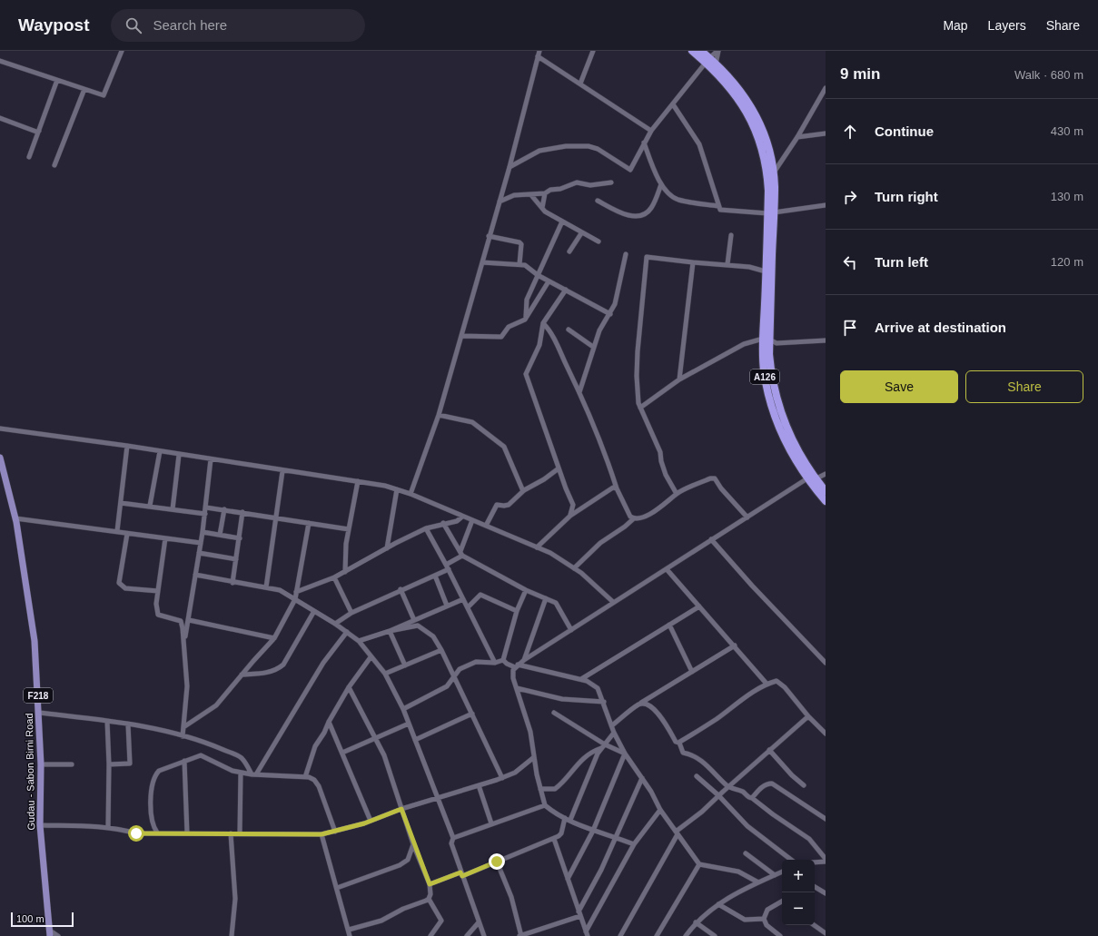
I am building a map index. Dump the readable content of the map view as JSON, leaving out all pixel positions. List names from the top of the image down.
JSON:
{
  "streets": {
    "highway": ["A126"],
    "main road": ["F218", "Gudau - Sabon Birni Road"]
  },
  "scale_bar": "100 m",
  "page": {
    "header": "Waypost",
    "search": "Search here",
    "nav": ["Map", "Layers", "Share"],
    "heading": ["9 min", "Walk · 680 m"],
    "list": [
      ["Continue", "430 m"],
      ["Turn right", "130 m"],
      ["Turn left", "120 m"],
      "Arrive at destination"
    ],
    "buttons": ["Save", "Share"],
    "map_buttons": ["+", "−"],
    "scale": "100 m"
  }
}
